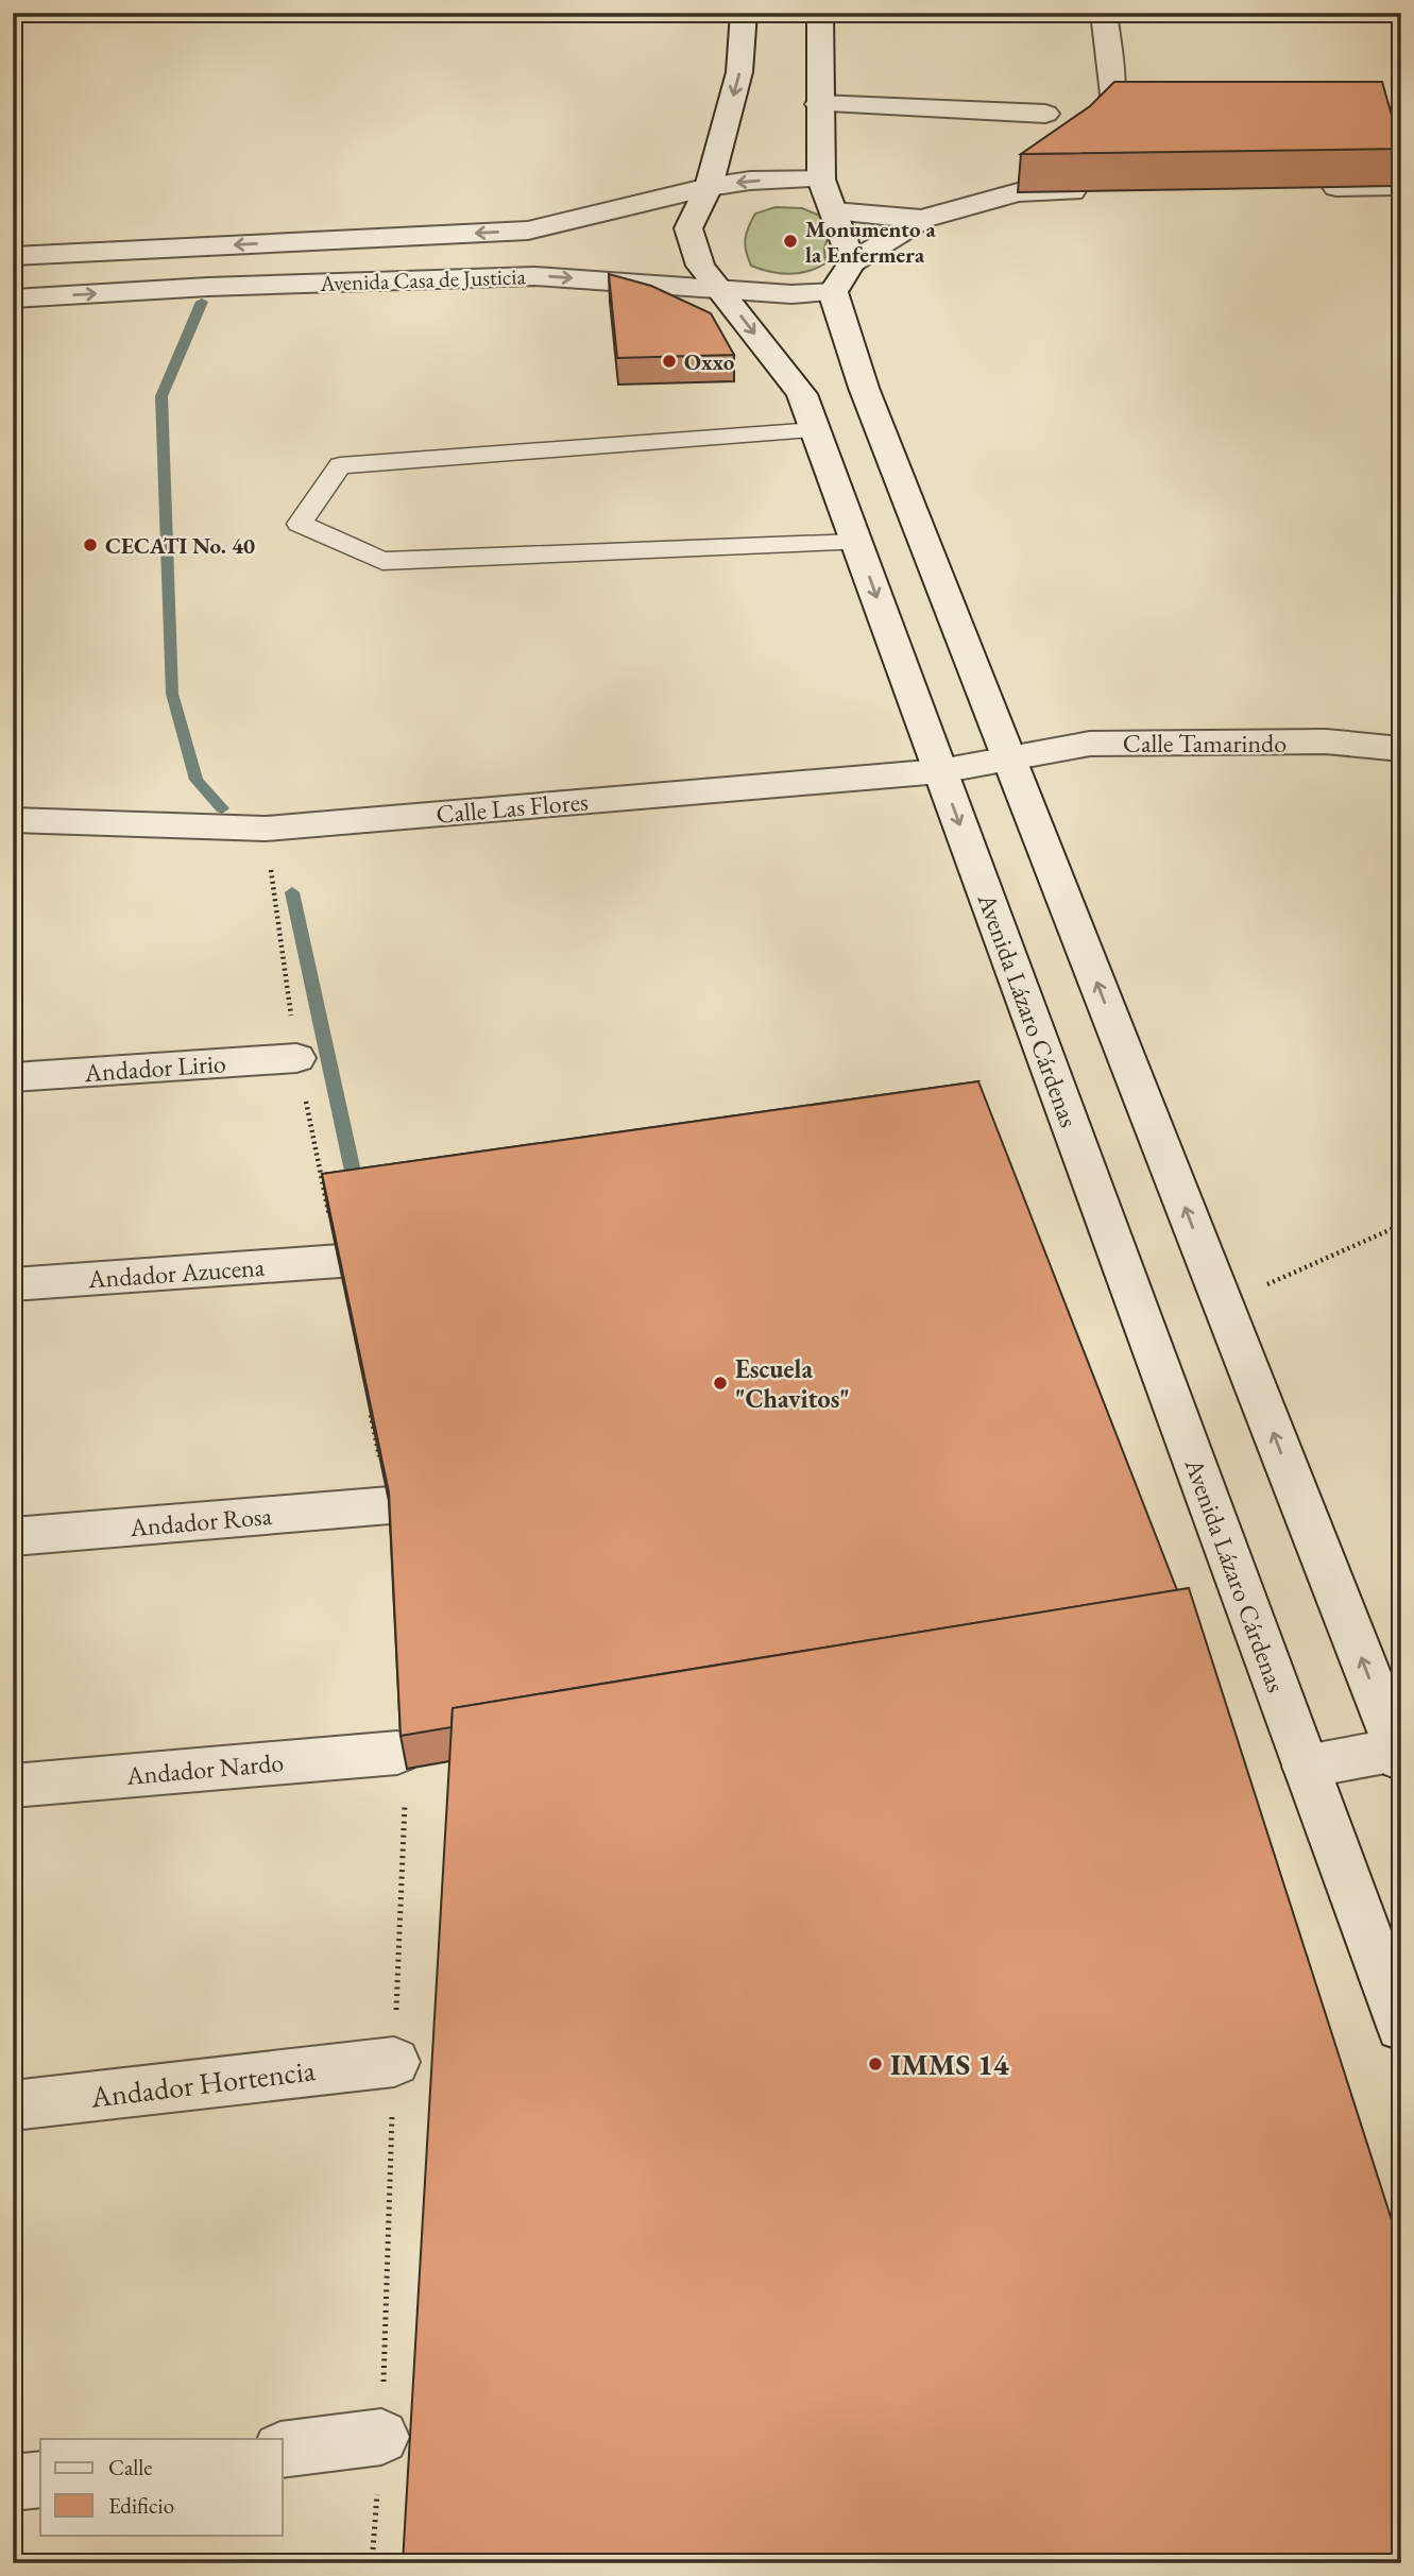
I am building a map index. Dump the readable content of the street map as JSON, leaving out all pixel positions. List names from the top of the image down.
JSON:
{
  "streets": {
    "street": [
      "Avenida Casa de Justicia",
      "Calle Tamarindo",
      "Calle Las Flores",
      "Avenida Lázaro Cárdenas",
      "Andador Lirio",
      "Andador Azucena",
      "Andador Rosa",
      "Andador Nardo",
      "Andador Hortencia"
    ]
  },
  "crossings": [
    ["Avenida Casa de Justicia", "Avenida Lázaro Cárdenas"],
    ["Calle Tamarindo", "Calle Las Flores"],
    ["Calle Las Flores", "Avenida Lázaro Cárdenas"]
  ],
  "places": [
    "Monumento a la Enfermera",
    "Oxxo",
    "CECATI No. 40",
    "Escuela \"Chavitos\"",
    "IMMS 14"
  ],
  "legend": ["Calle", "Edificio"]
}
